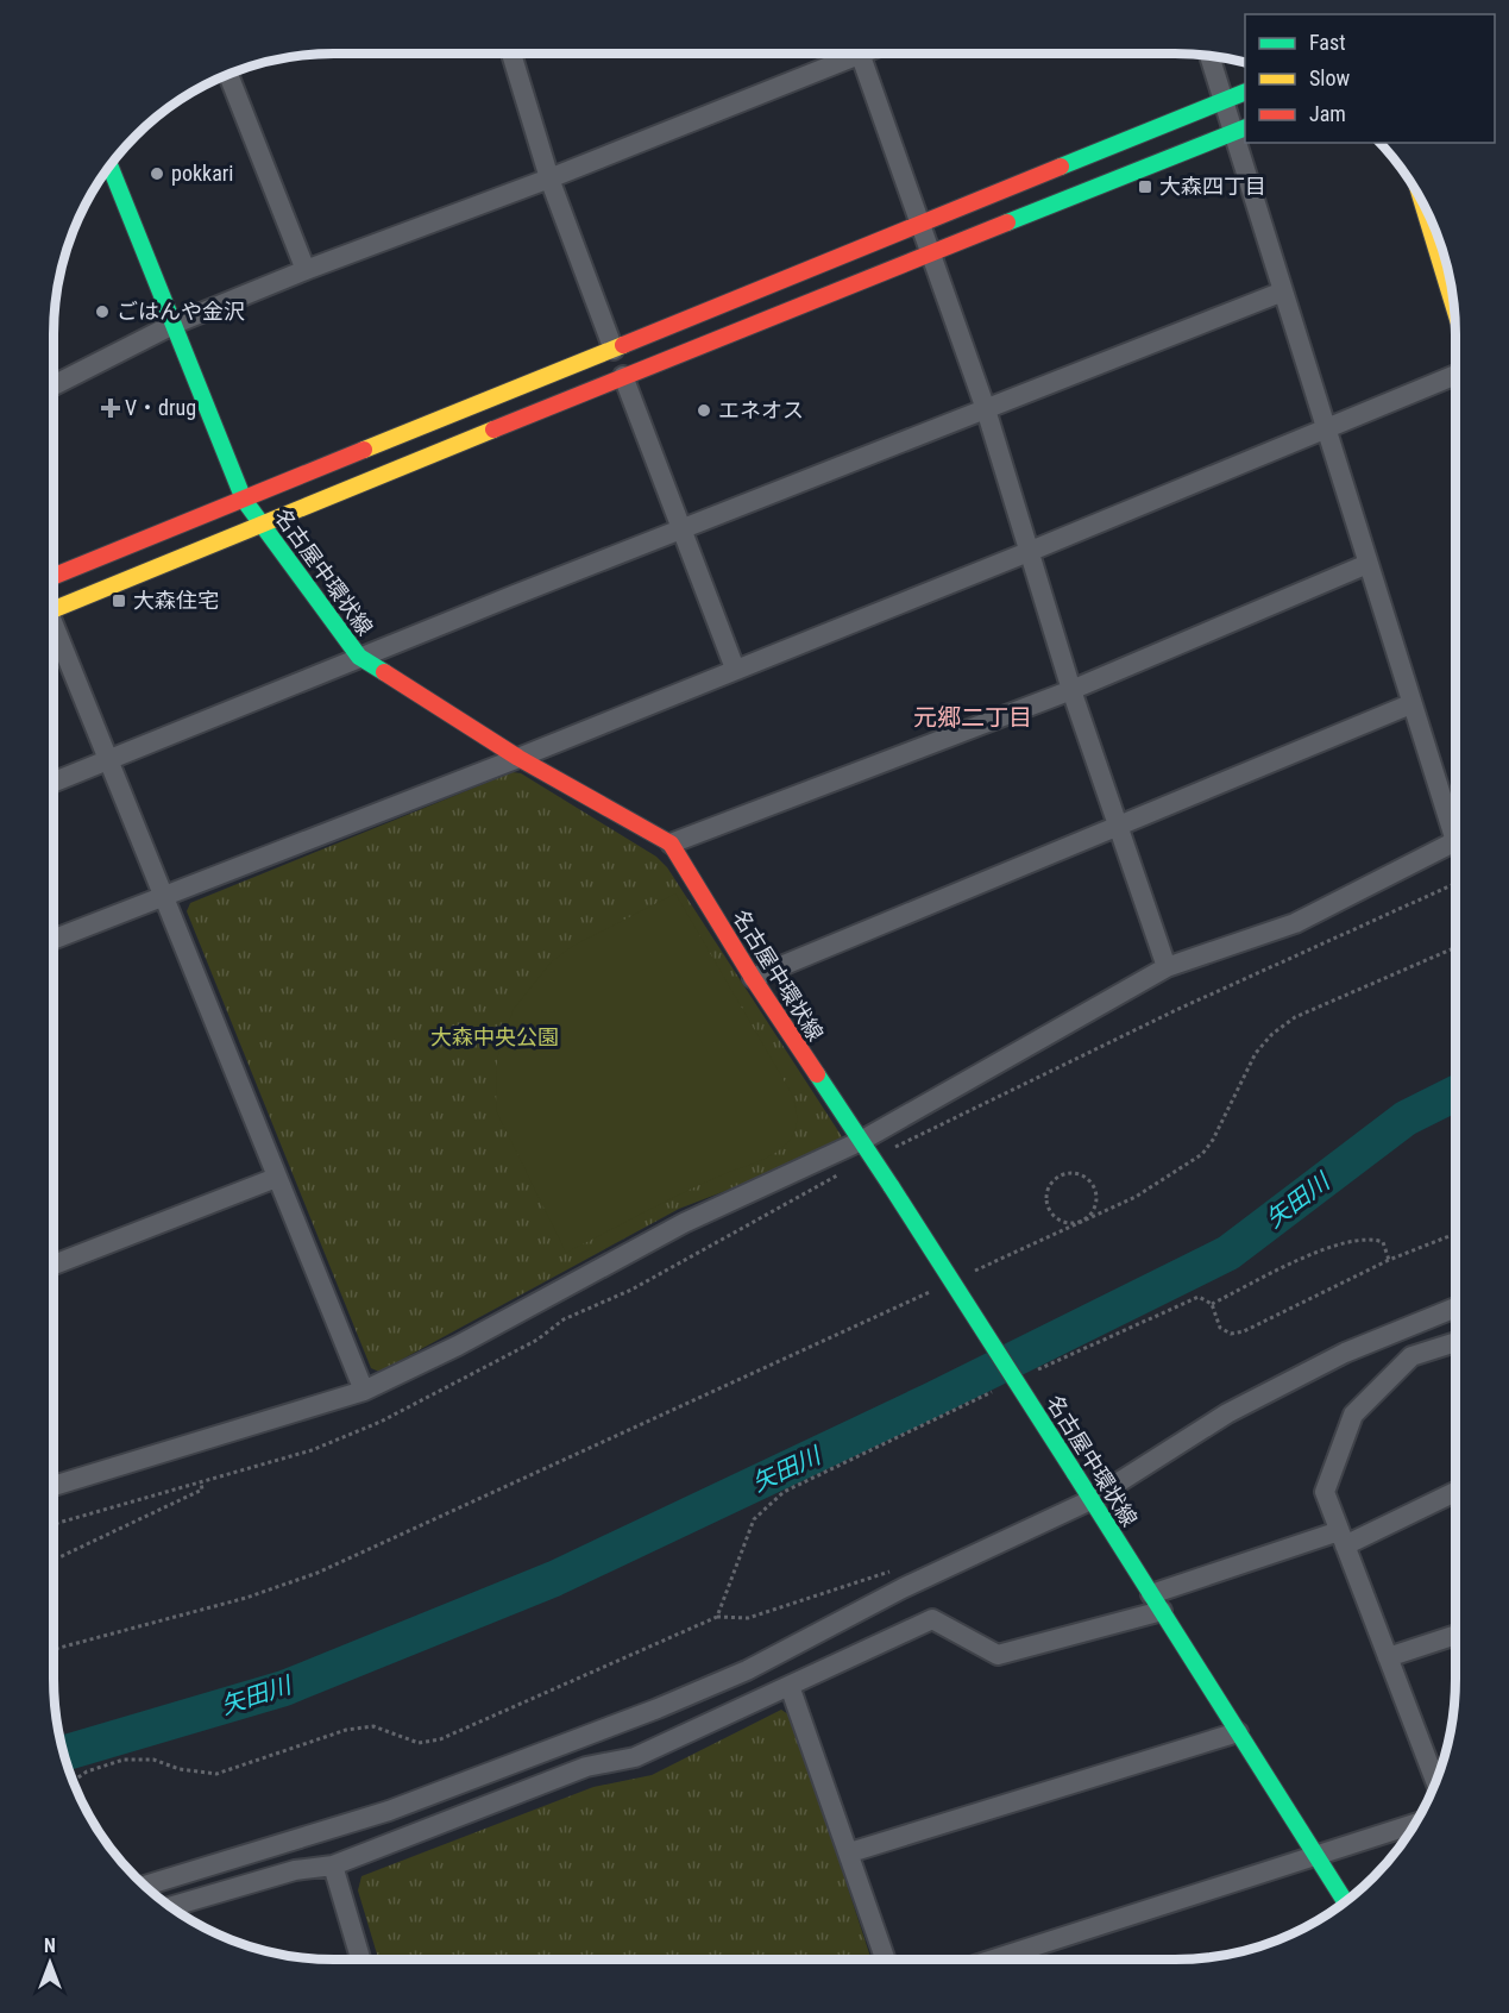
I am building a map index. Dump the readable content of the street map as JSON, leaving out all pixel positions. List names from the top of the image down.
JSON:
{
  "streets": {
    "street": ["名古屋中環状線"]
  },
  "districts": ["元郷二丁目"],
  "water": ["矢田川"],
  "parks": ["大森中央公園"],
  "places": {
    "other": ["pokkari", "ごはんや金沢", "エネオス"],
    "transit": ["大森四丁目", "大森住宅"],
    "health": ["V・drug"]
  },
  "legend": ["Fast", "Slow", "Jam"],
  "north": "top"
}
